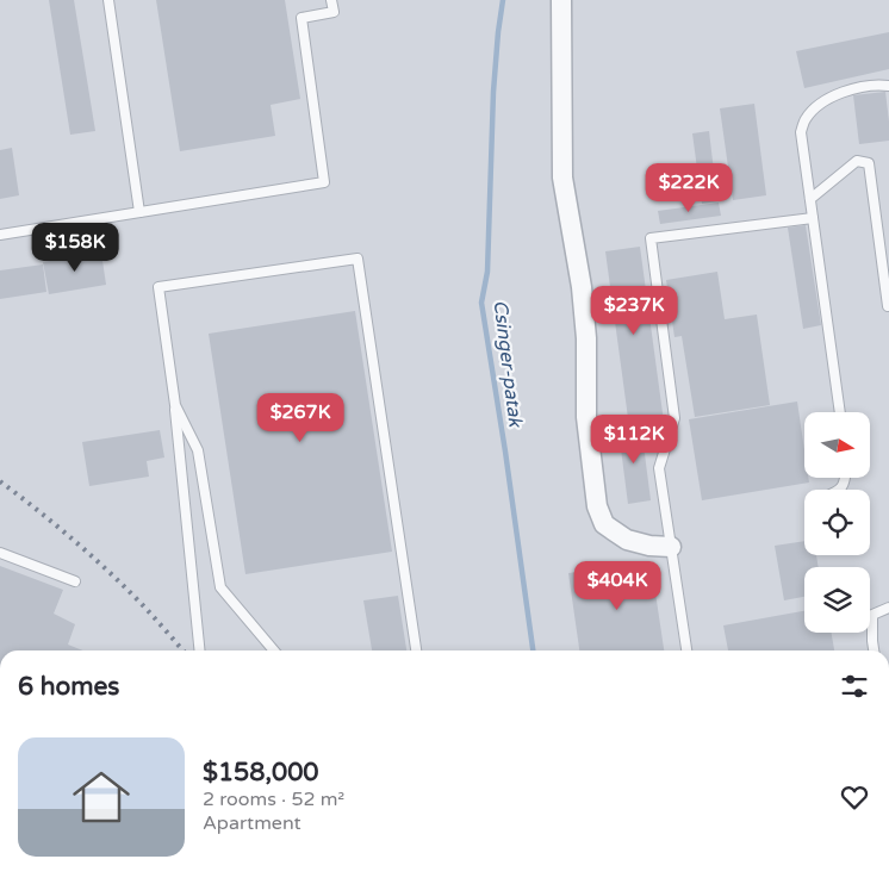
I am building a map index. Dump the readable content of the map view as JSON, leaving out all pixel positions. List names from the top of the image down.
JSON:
{
  "water": ["Csinger-patak"],
  "north": "right",
  "page": {
    "price": [
      "$222K",
      "$158K",
      "$237K",
      "$267K",
      "$112K",
      "$404K"
    ],
    "heading": "6 homes",
    "list": [
      {
        "name": "$158,000",
        "note": "2 rooms · 52 m² · Apartment"
      }
    ]
  }
}
